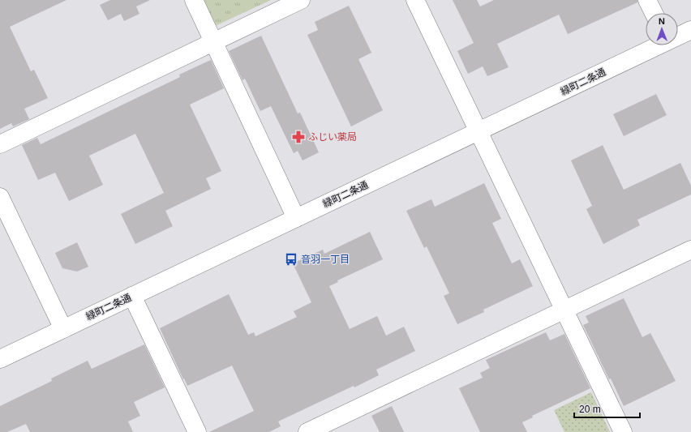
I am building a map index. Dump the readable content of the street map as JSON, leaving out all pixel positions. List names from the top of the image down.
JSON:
{
  "streets": {
    "street": ["緑町二条通"]
  },
  "places": {
    "pharmacy": ["ふじい薬局"],
    "bus stop": ["音羽一丁目"]
  },
  "scale_bar": "20 m",
  "north": "top"
}
